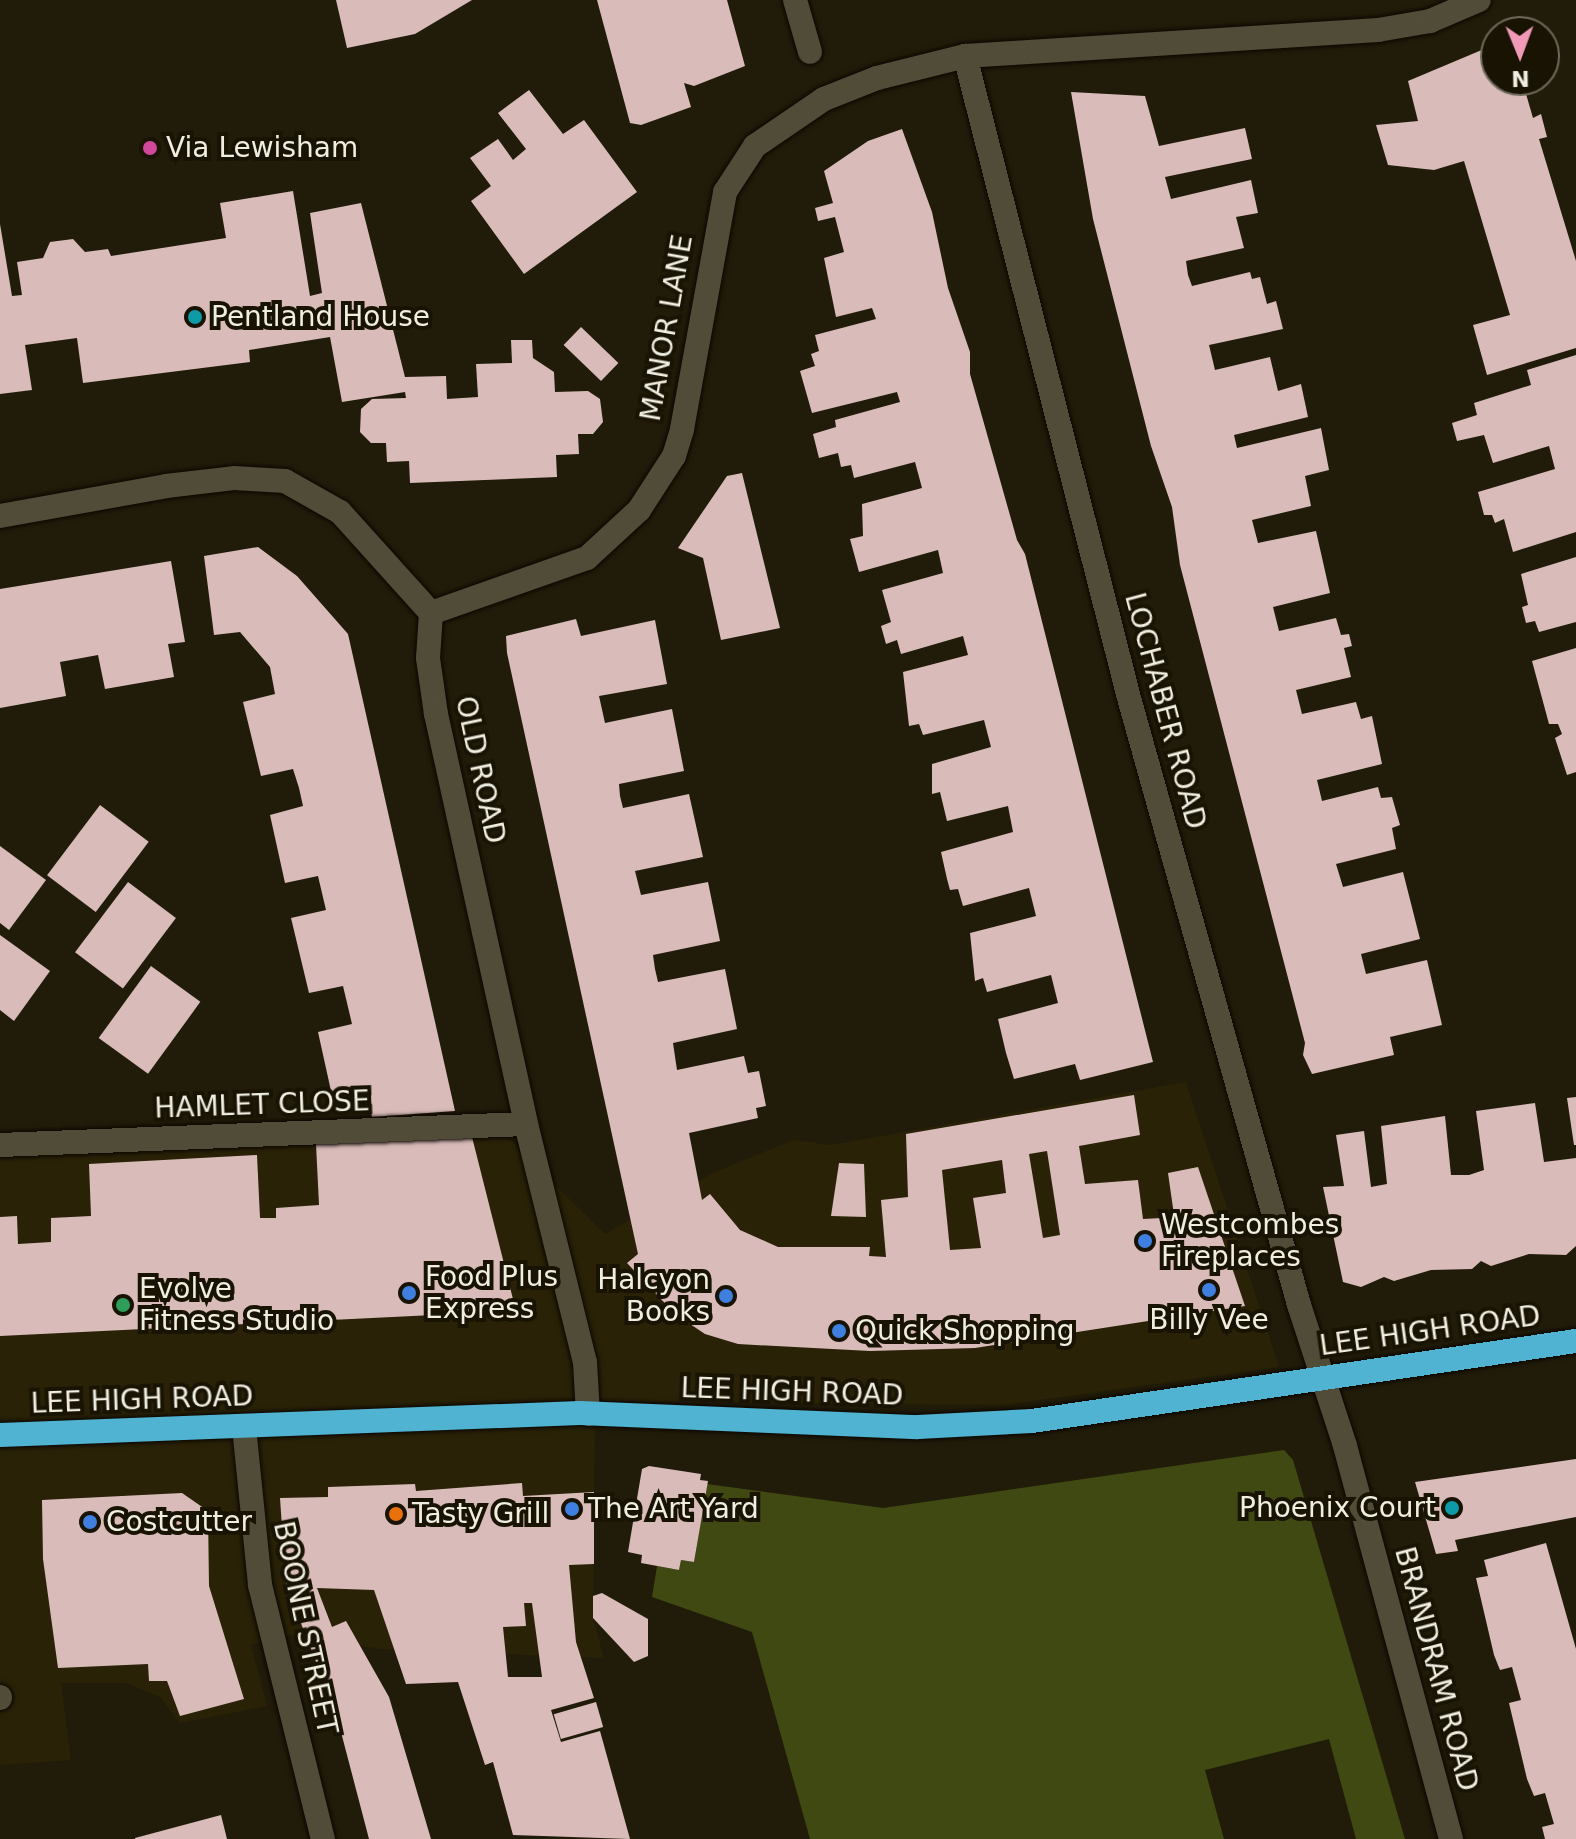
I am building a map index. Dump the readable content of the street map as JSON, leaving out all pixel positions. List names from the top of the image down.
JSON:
{
  "streets": {
    "highway": ["LEE HIGH ROAD"],
    "street": [
      "MANOR LANE",
      "LOCHABER ROAD",
      "OLD ROAD",
      "HAMLET CLOSE",
      "BOONE STREET",
      "BRANDRAM ROAD"
    ]
  },
  "crossings": [
    ["MANOR LANE", "LOCHABER ROAD"],
    ["MANOR LANE", "OLD ROAD"],
    ["LOCHABER ROAD", "LEE HIGH ROAD"],
    ["LOCHABER ROAD", "BRANDRAM ROAD"],
    ["OLD ROAD", "HAMLET CLOSE"],
    ["OLD ROAD", "LEE HIGH ROAD"],
    ["LEE HIGH ROAD", "BOONE STREET"],
    ["LEE HIGH ROAD", "BRANDRAM ROAD"]
  ],
  "places": [
    "Via Lewisham",
    "Pentland House",
    "Westcombes Fireplaces",
    "Billy Vee",
    "Food Plus Express",
    "Halcyon Books",
    "Evolve Fitness Studio",
    "Quick Shopping",
    "Phoenix Court",
    "The Art Yard",
    "Tasty Grill",
    "Costcutter"
  ],
  "north": "bottom"
}
